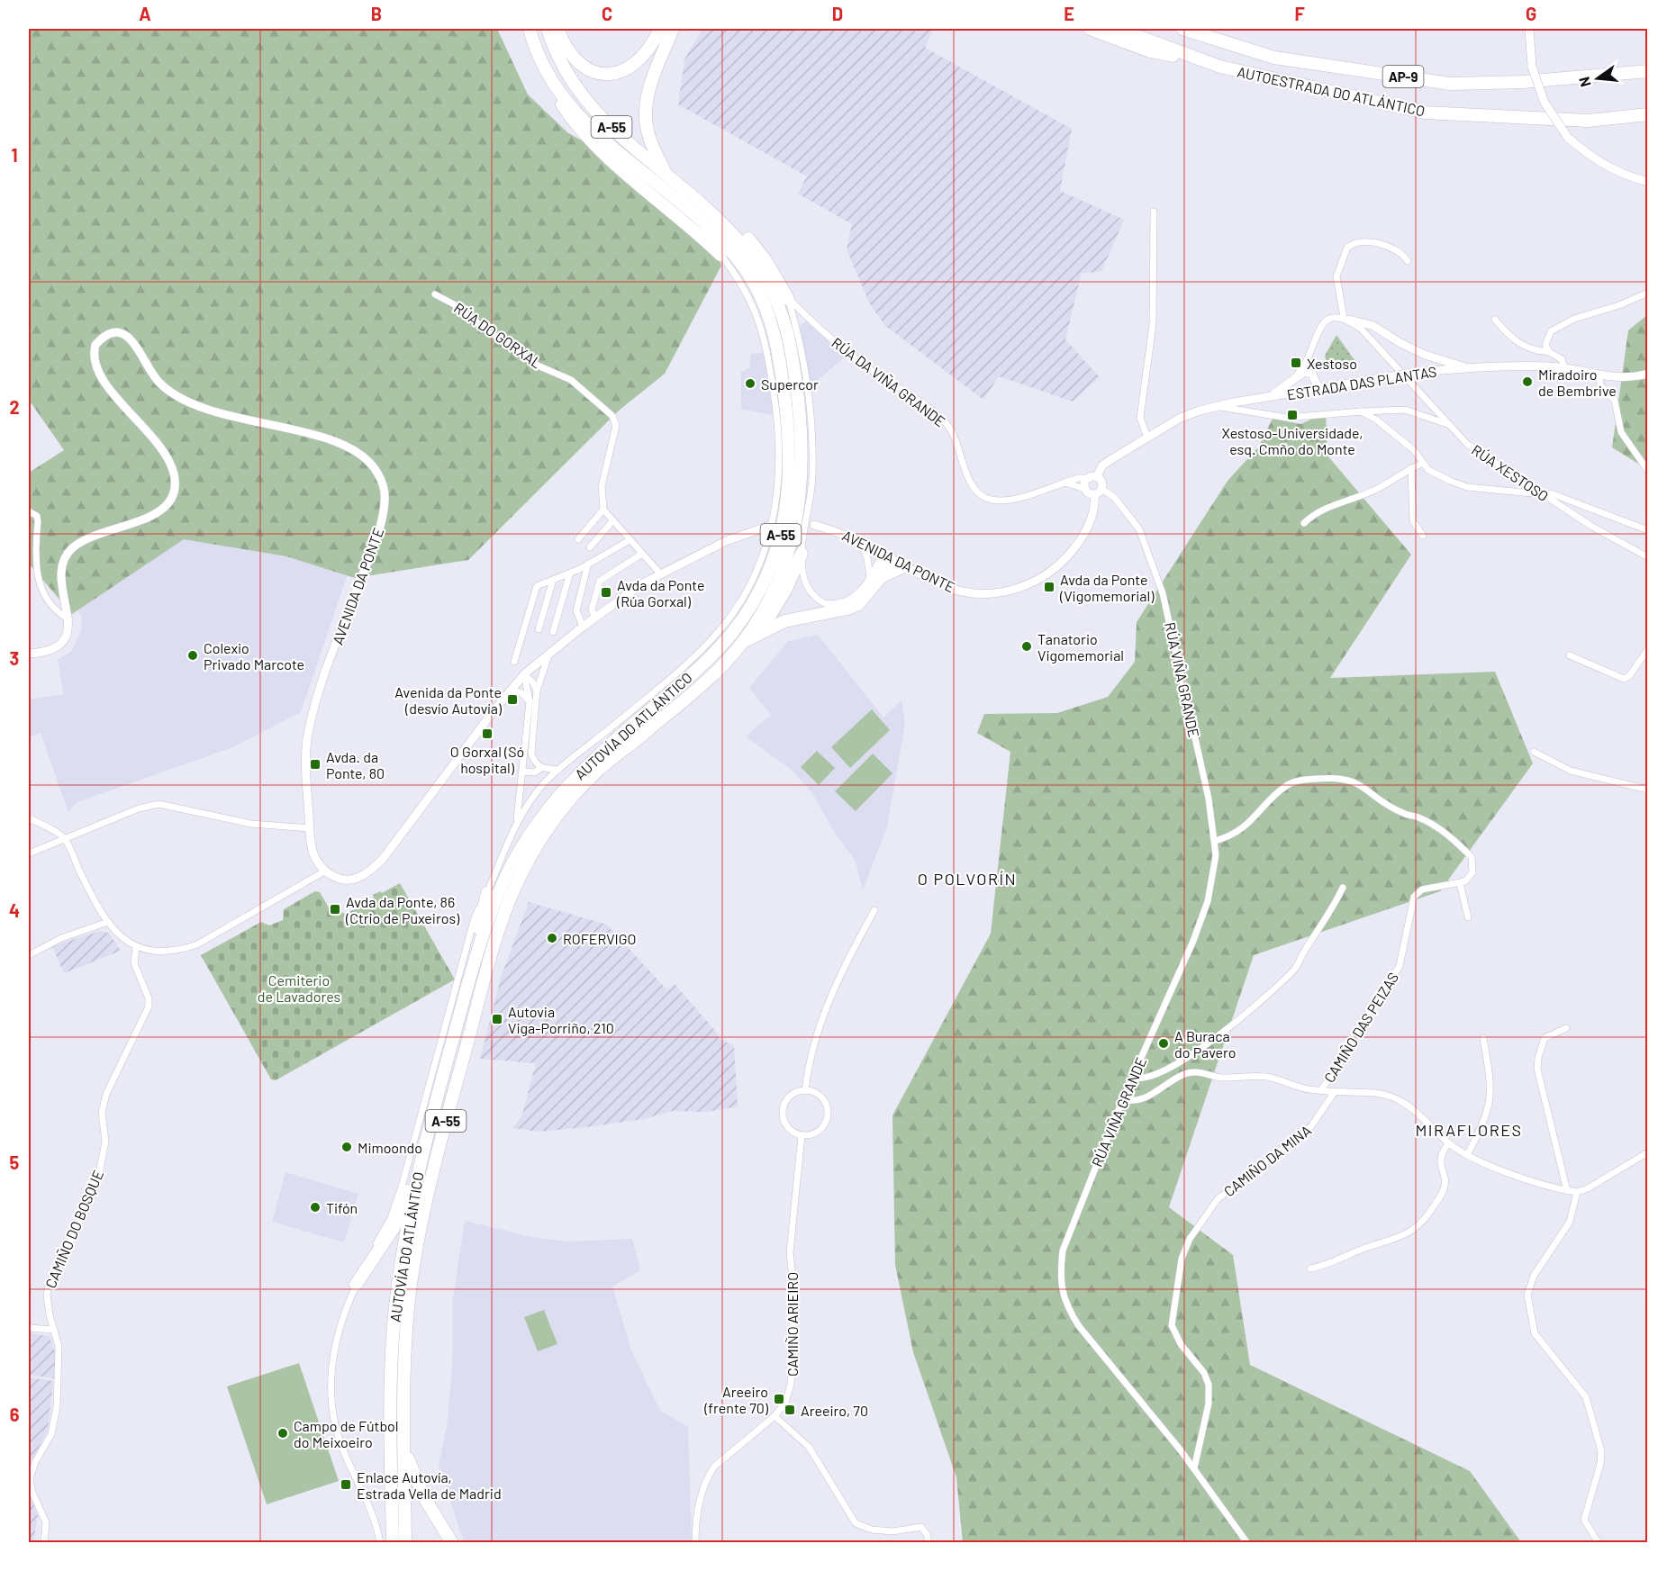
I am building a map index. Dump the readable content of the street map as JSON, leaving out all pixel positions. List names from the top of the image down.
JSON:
{
  "streets": {
    "highway": [
      "AP-9",
      "AUTOESTRADA DO ATLÁNTICO",
      "A-55",
      "AUTOVÍA DO ATLÁNTICO"
    ],
    "street": [
      "RÚA DO GORXAL",
      "RÚA DA VIÑA GRANDE",
      "ESTRADA DAS PLANTAS",
      "RÚA XESTOSO",
      "AVENIDA DA PONTE",
      "RÚA VIÑA GRANDE",
      "CAMIÑO DAS PEIZAS",
      "CAMIÑO DA MINA",
      "CAMIÑO DO BOSQUE",
      "CAMIÑO ARIEIRO"
    ]
  },
  "crossings": [
    ["ESTRADA DAS PLANTAS", "AVENIDA DA PONTE"],
    ["ESTRADA DAS PLANTAS", "RÚA VIÑA GRANDE"],
    ["AVENIDA DA PONTE", "RÚA VIÑA GRANDE"],
    ["RÚA VIÑA GRANDE", "CAMIÑO DA MINA"]
  ],
  "districts": ["O POLVORÍN", "MIRAFLORES"],
  "parks": ["Cemiterio de Lavadores"],
  "places": {
    "transit": [
      "Xestoso",
      "Xestoso-Universidade, esq. Cmño do Monte",
      "Avda da Ponte (Vigomemorial)",
      "Avda da Ponte (Rúa Gorxal)",
      "Avenida da Ponte (desvío Autovía)",
      "O Gorxal (Só hospital)",
      "Avda. da Ponte, 80",
      "Avda da Ponte, 86 (Ctrio de Puxeiros)",
      "Autovia Viga-Porriño, 210",
      "Areeiro (frente 70)",
      "Areeiro, 70",
      "Enlace Autovía, Estrada Vella de Madrid"
    ],
    "other": [
      "Miradoiro de Bembrive",
      "Supercor",
      "Tanatorio Vigomemorial",
      "Colexio Privado Marcote",
      "ROFERVIGO",
      "A Buraca do Pavero",
      "Mimoondo",
      "Tifón",
      "Campo de Fútbol do Meixoeiro"
    ]
  },
  "north": "left",
  "grid": {
    "columns": [
      "A",
      "B",
      "C",
      "D",
      "E",
      "F",
      "G"
    ],
    "rows": [
      "1",
      "2",
      "3",
      "4",
      "5",
      "6"
    ]
  }
}
